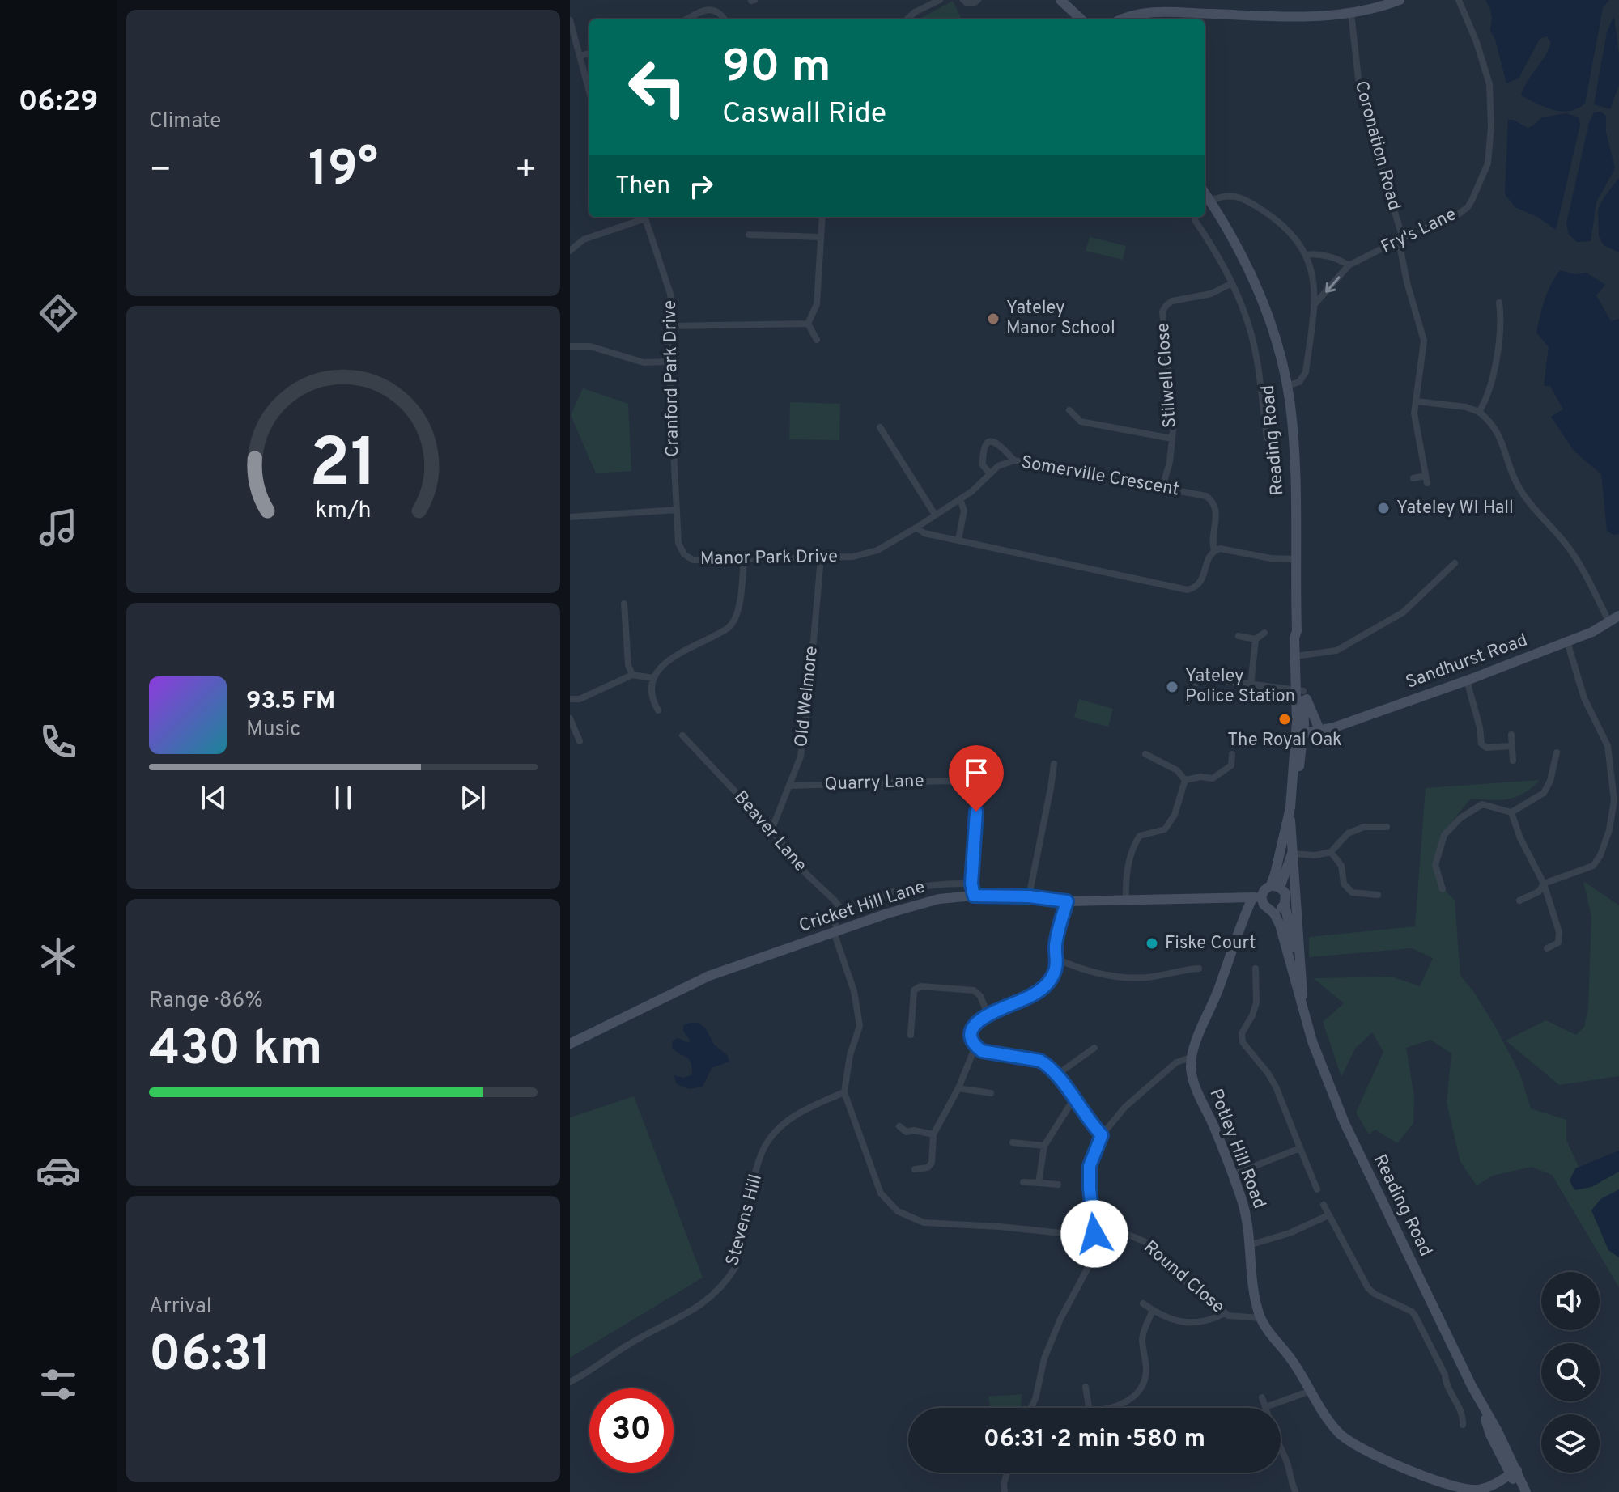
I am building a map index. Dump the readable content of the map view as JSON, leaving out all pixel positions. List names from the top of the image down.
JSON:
{
  "streets": {
    "street": [
      "Coronation Road",
      "Fry's Lane",
      "Stilwell Close",
      "Cranford Park Drive",
      "Reading Road",
      "Somerville Crescent",
      "Manor Park Drive",
      "Sandhurst Road",
      "Old Welmore",
      "Quarry Lane",
      "Beaver Lane",
      "Cricket Hill Lane",
      "Potley Hill Road",
      "Stevens Hill",
      "Round Close"
    ]
  },
  "crossings": [
    ["Coronation Road", "Fry's Lane"],
    ["Stilwell Close", "Somerville Crescent"],
    ["Cranford Park Drive", "Manor Park Drive"],
    ["Reading Road", "Sandhurst Road"],
    ["Reading Road", "Cricket Hill Lane"],
    ["Reading Road", "Potley Hill Road"],
    ["Somerville Crescent", "Manor Park Drive"],
    ["Manor Park Drive", "Old Welmore"],
    ["Old Welmore", "Quarry Lane"],
    ["Old Welmore", "Beaver Lane"],
    ["Quarry Lane", "Cricket Hill Lane"],
    ["Beaver Lane", "Cricket Hill Lane"],
    ["Potley Hill Road", "Round Close"]
  ],
  "places": [
    "Yateley Manor School",
    "Yateley WI Hall",
    "Yateley Police Station",
    "The Royal Oak",
    "Fiske Court"
  ],
  "page": {
    "tabs": "06:29",
    "tile": [
      "Climate",
      ["Range · 86%", "430 km"],
      ["Arrival", "06:31"]
    ],
    "turn": ["90 m", "Caswall Ride"],
    "heat": ["−", "19°", "+"],
    "then": "Then",
    "song": ["93.5 FM", "Music"],
    "limit": "30",
    "trip": "06:31 · 2 min · 580 m",
    "gauge": ["21", "km/h"]
  }
}
